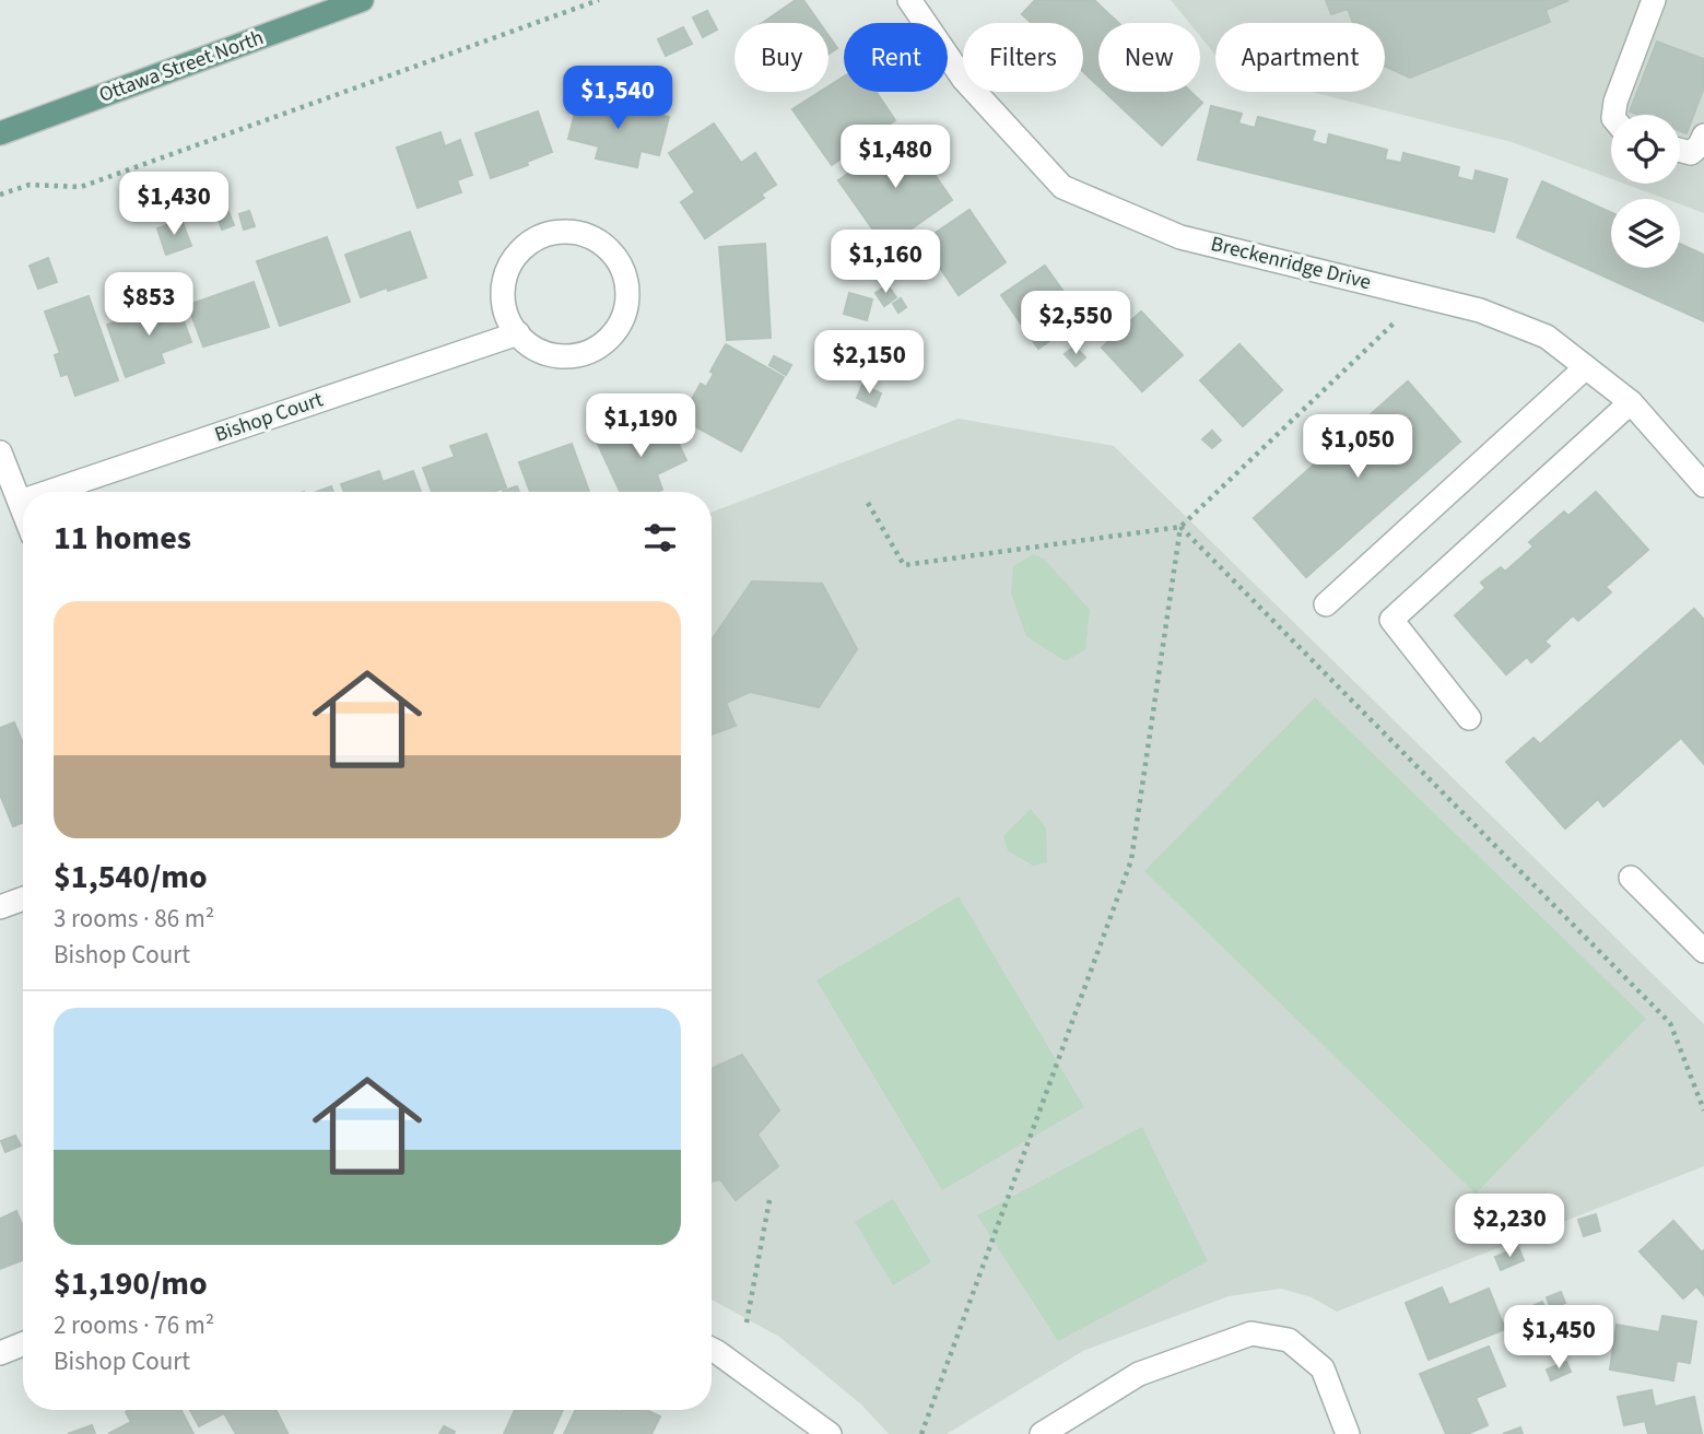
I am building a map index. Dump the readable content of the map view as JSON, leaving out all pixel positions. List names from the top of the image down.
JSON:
{
  "streets": {
    "main road": ["Ottawa Street North"],
    "street": ["Breckenridge Drive", "Bishop Court"]
  },
  "page": {
    "chip": [
      "Buy",
      "Rent",
      "Filters",
      "New",
      "Apartment"
    ],
    "price": [
      "$1,540",
      "$1,480",
      "$1,430",
      "$1,160",
      "$853",
      "$2,550",
      "$2,150",
      "$1,190",
      "$1,050",
      "$2,230",
      "$1,450"
    ],
    "heading": "11 homes",
    "list": [
      {
        "name": "$1,540/mo",
        "note": "3 rooms · 86 m² · Bishop Court"
      },
      {
        "name": "$1,190/mo",
        "note": "2 rooms · 76 m² · Bishop Court"
      }
    ]
  }
}
